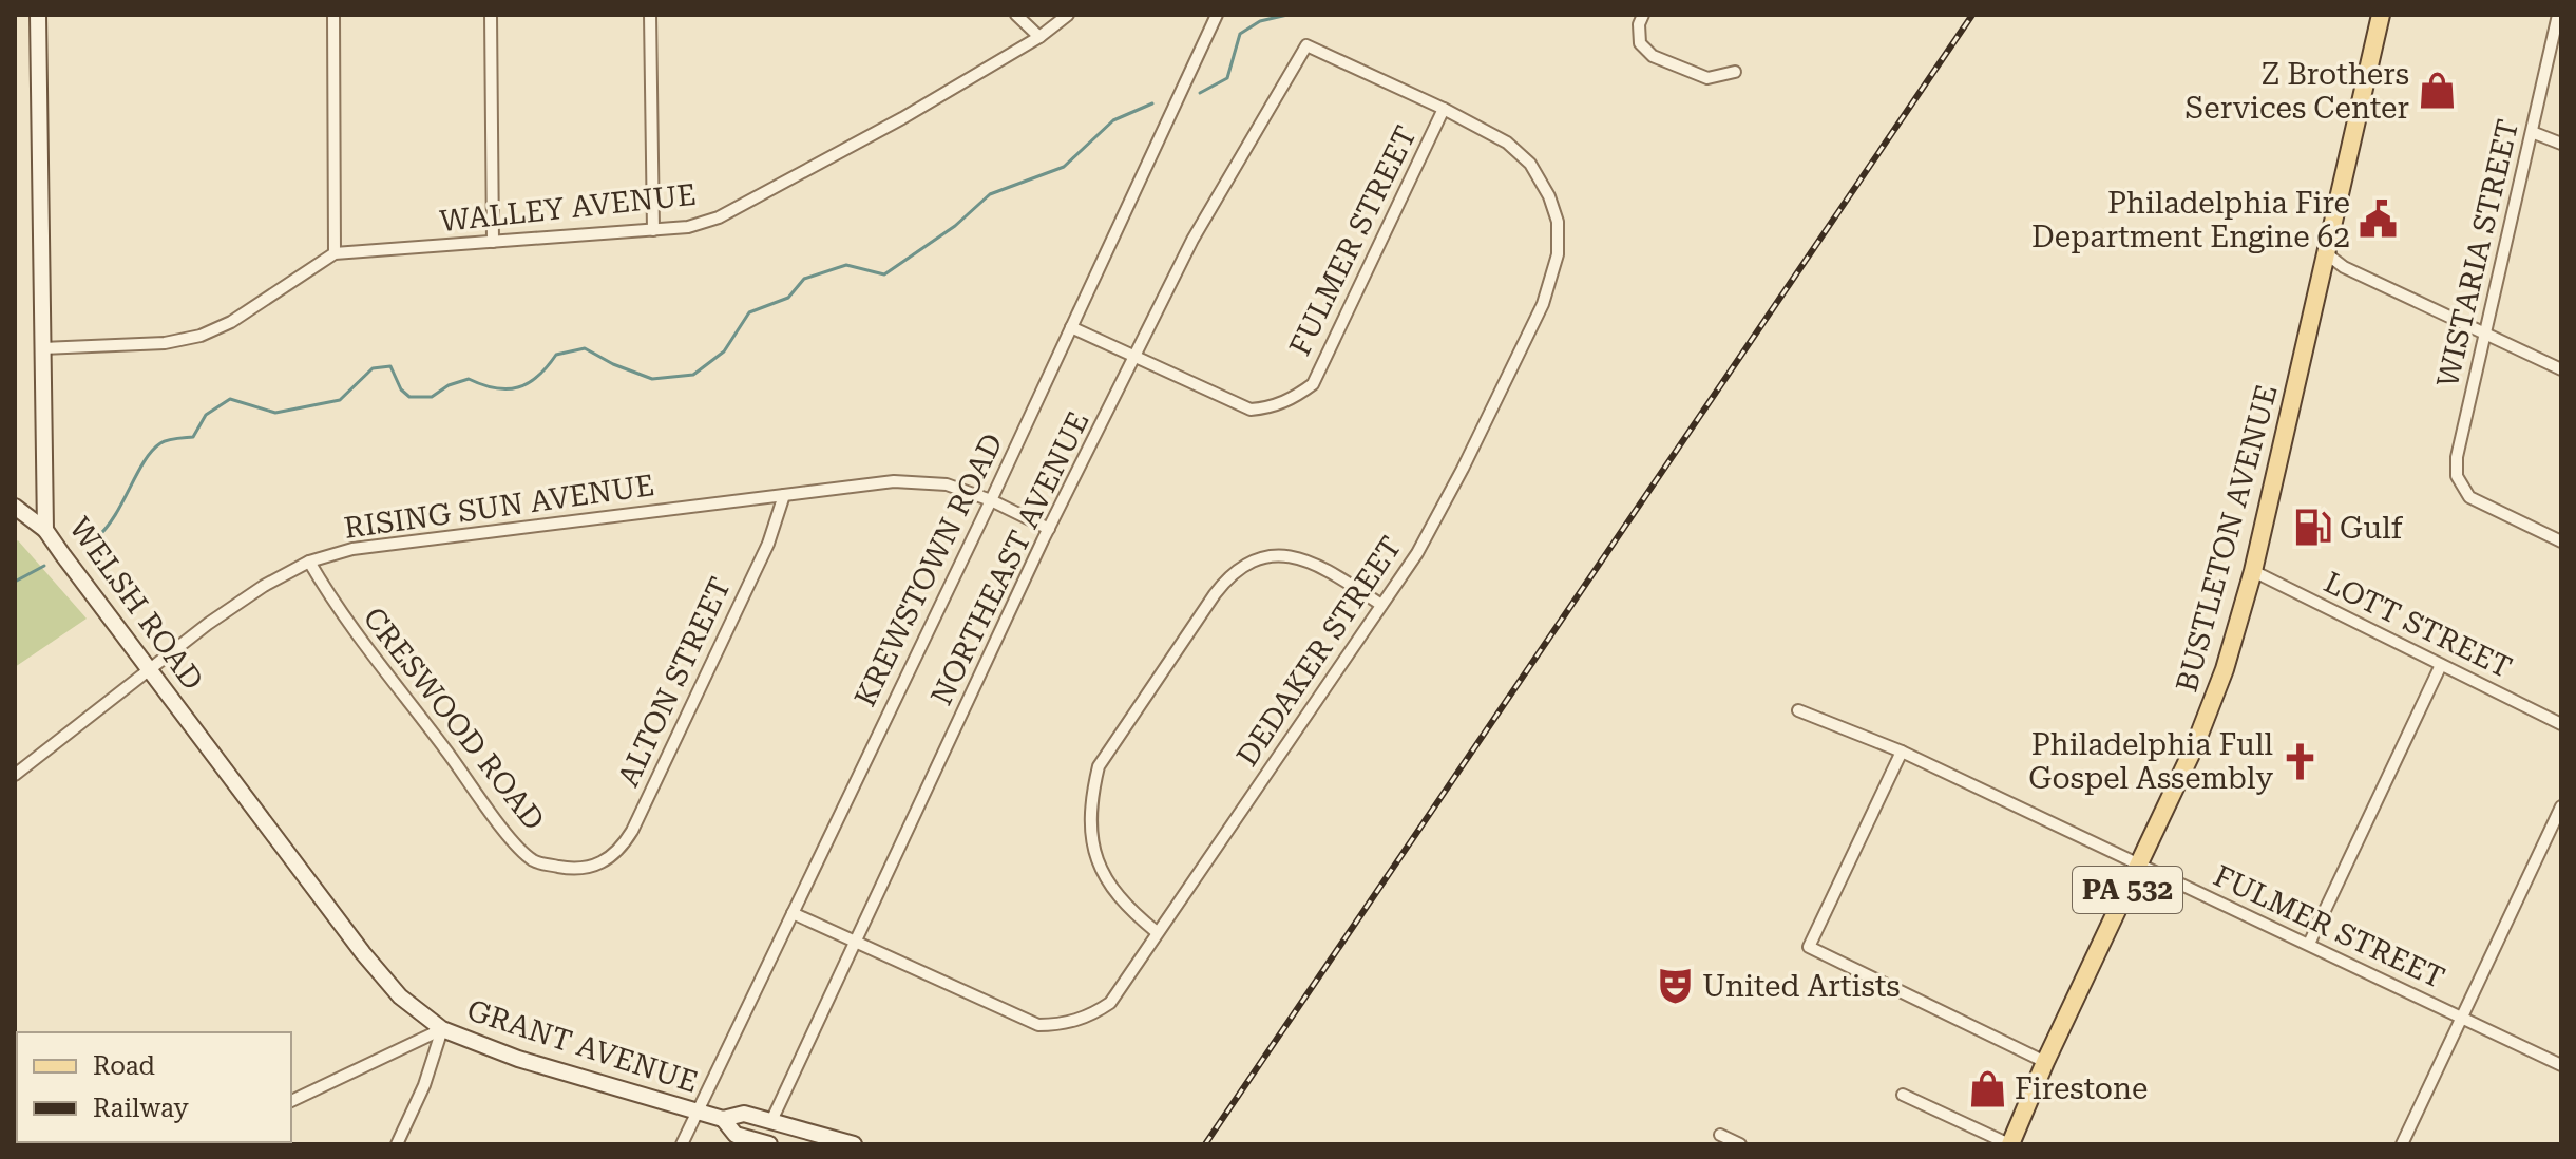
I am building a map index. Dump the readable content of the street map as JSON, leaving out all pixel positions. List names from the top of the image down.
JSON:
{
  "streets": {
    "main road": [
      "BUSTLETON AVENUE",
      "WELSH ROAD",
      "PA 532",
      "GRANT AVENUE"
    ],
    "street": [
      "WALLEY AVENUE",
      "FULMER STREET",
      "WISTARIA STREET",
      "RISING SUN AVENUE",
      "NORTHEAST AVENUE",
      "KREWSTOWN ROAD",
      "LOTT STREET",
      "DEDAKER STREET",
      "ALTON STREET",
      "CRESWOOD ROAD"
    ]
  },
  "crossings": [
    ["WALLEY AVENUE", "WELSH ROAD"],
    ["FULMER STREET", "BUSTLETON AVENUE"],
    ["FULMER STREET", "NORTHEAST AVENUE"],
    ["FULMER STREET", "KREWSTOWN ROAD"],
    ["FULMER STREET", "DEDAKER STREET"],
    ["RISING SUN AVENUE", "NORTHEAST AVENUE"],
    ["RISING SUN AVENUE", "KREWSTOWN ROAD"],
    ["RISING SUN AVENUE", "WELSH ROAD"],
    ["RISING SUN AVENUE", "ALTON STREET"],
    ["RISING SUN AVENUE", "CRESWOOD ROAD"],
    ["BUSTLETON AVENUE", "LOTT STREET"],
    ["NORTHEAST AVENUE", "DEDAKER STREET"],
    ["NORTHEAST AVENUE", "GRANT AVENUE"],
    ["KREWSTOWN ROAD", "GRANT AVENUE"],
    ["WELSH ROAD", "GRANT AVENUE"],
    ["ALTON STREET", "CRESWOOD ROAD"]
  ],
  "places": {
    "shop": ["Z Brothers Services Center", "Firestone"],
    "public building": ["Philadelphia Fire Department Engine 62"],
    "fuel station": ["Gulf"],
    "church": ["Philadelphia Full Gospel Assembly"],
    "theatre": ["United Artists"]
  },
  "legend": ["Road", "Railway"]
}
